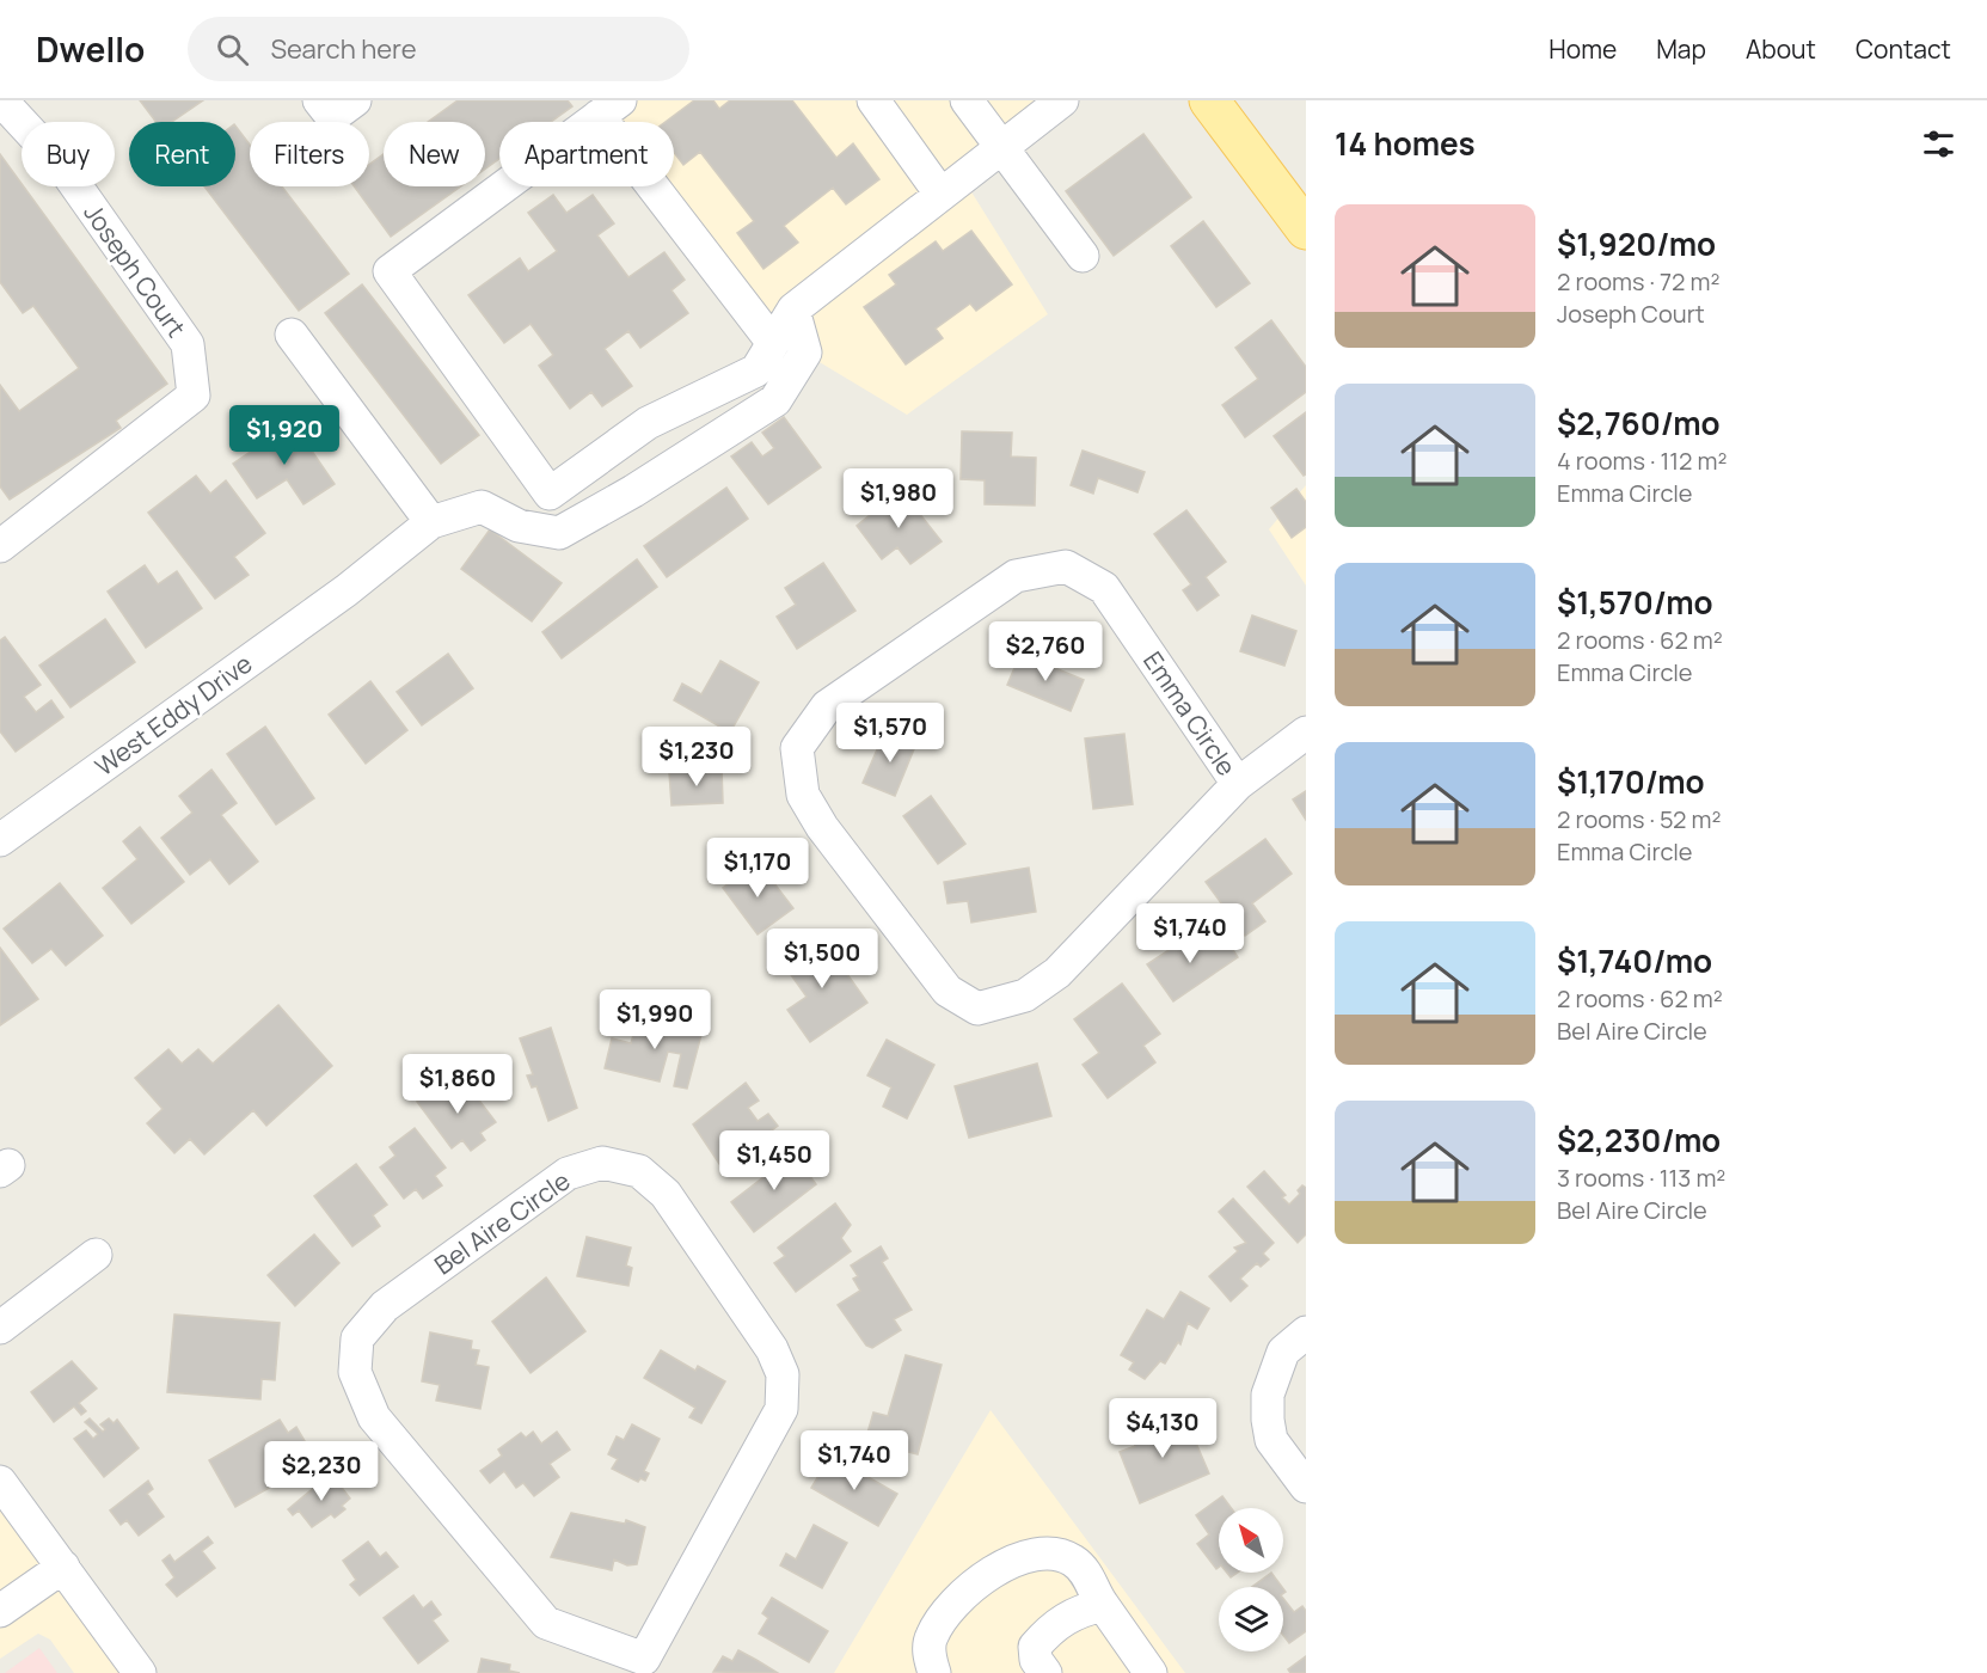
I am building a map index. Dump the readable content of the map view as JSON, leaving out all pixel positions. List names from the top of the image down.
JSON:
{
  "streets": {
    "street": [
      "Joseph Court",
      "Emma Circle",
      "West Eddy Drive",
      "Bel Aire Circle"
    ]
  },
  "north": "top left",
  "page": {
    "header": "Dwello",
    "search": "Search here",
    "nav": [
      "Home",
      "Map",
      "About",
      "Contact"
    ],
    "heading": "14 homes",
    "chip": [
      "Buy",
      "Rent",
      "Filters",
      "New",
      "Apartment"
    ],
    "list": [
      {
        "name": "$1,920/mo",
        "note": "2 rooms · 72 m² · Joseph Court"
      },
      {
        "name": "$2,760/mo",
        "note": "4 rooms · 112 m² · Emma Circle"
      },
      {
        "name": "$1,570/mo",
        "note": "2 rooms · 62 m² · Emma Circle"
      },
      {
        "name": "$1,170/mo",
        "note": "2 rooms · 52 m² · Emma Circle"
      },
      {
        "name": "$1,740/mo",
        "note": "2 rooms · 62 m² · Bel Aire Circle"
      },
      {
        "name": "$2,230/mo",
        "note": "3 rooms · 113 m² · Bel Aire Circle"
      }
    ],
    "price": [
      "$1,920",
      "$1,980",
      "$2,760",
      "$1,570",
      "$1,230",
      "$1,170",
      "$1,740",
      "$1,500",
      "$1,990",
      "$1,860",
      "$1,450",
      "$4,130",
      "$1,740",
      "$2,230"
    ]
  }
}
